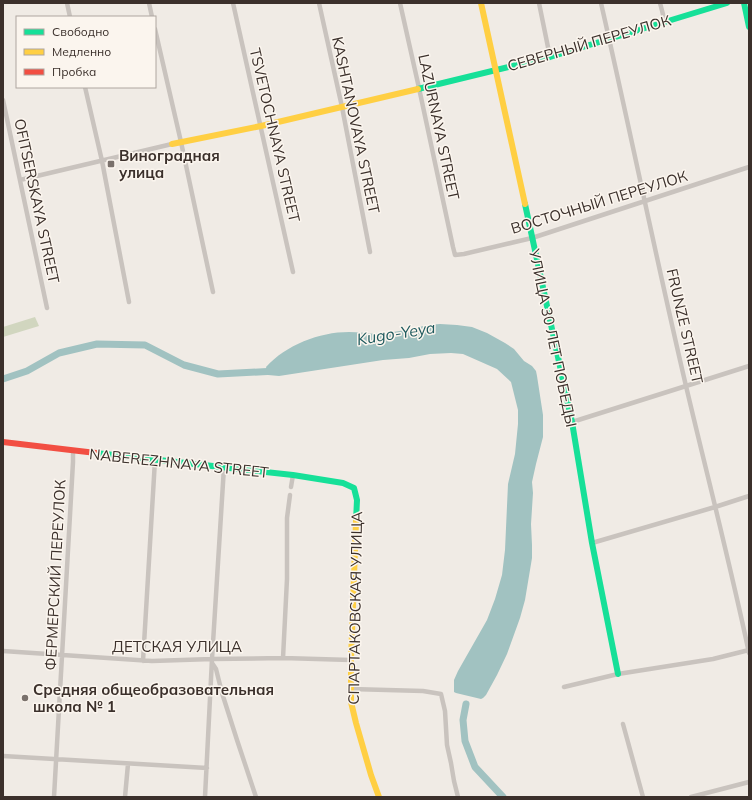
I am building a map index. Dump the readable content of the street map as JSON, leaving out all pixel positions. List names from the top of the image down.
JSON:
{
  "streets": {
    "street": [
      "СЕВЕРНЫЙ ПЕРЕУЛОК",
      "KASHTANOVAYA STREET",
      "LAZURNAYA STREET",
      "TSVETOCHNAYA STREET",
      "OFITSERSKAYA STREET",
      "ВОСТОЧНЫЙ ПЕРЕУЛОК",
      "FRUNZE STREET",
      "УЛИЦА 30 ЛЕТ ПОБЕДЫ",
      "NABEREZHNAYA STREET",
      "ФЕРМЕРСКИЙ ПЕРЕУЛОК",
      "СПАРТАКОВСКАЯ УЛИЦА",
      "ДЕТСКАЯ УЛИЦА"
    ]
  },
  "crossings": [
    ["СЕВЕРНЫЙ ПЕРЕУЛОК", "KASHTANOVAYA STREET"],
    ["СЕВЕРНЫЙ ПЕРЕУЛОК", "LAZURNAYA STREET"],
    ["СЕВЕРНЫЙ ПЕРЕУЛОК", "TSVETOCHNAYA STREET"],
    ["СЕВЕРНЫЙ ПЕРЕУЛОК", "FRUNZE STREET"],
    ["СЕВЕРНЫЙ ПЕРЕУЛОК", "УЛИЦА 30 ЛЕТ ПОБЕДЫ"],
    ["LAZURNAYA STREET", "ВОСТОЧНЫЙ ПЕРЕУЛОК"],
    ["ВОСТОЧНЫЙ ПЕРЕУЛОК", "FRUNZE STREET"],
    ["ВОСТОЧНЫЙ ПЕРЕУЛОК", "УЛИЦА 30 ЛЕТ ПОБЕДЫ"],
    ["NABEREZHNAYA STREET", "ФЕРМЕРСКИЙ ПЕРЕУЛОК"],
    ["NABEREZHNAYA STREET", "СПАРТАКОВСКАЯ УЛИЦА"],
    ["ФЕРМЕРСКИЙ ПЕРЕУЛОК", "ДЕТСКАЯ УЛИЦА"],
    ["СПАРТАКОВСКАЯ УЛИЦА", "ДЕТСКАЯ УЛИЦА"]
  ],
  "water": ["Kugo-Yeya"],
  "places": {
    "transit": ["Виноградная улица"],
    "other": ["Средняя общеобразовательная школа № 1"]
  },
  "legend": ["Свободно", "Медленно", "Пробка"]
}
